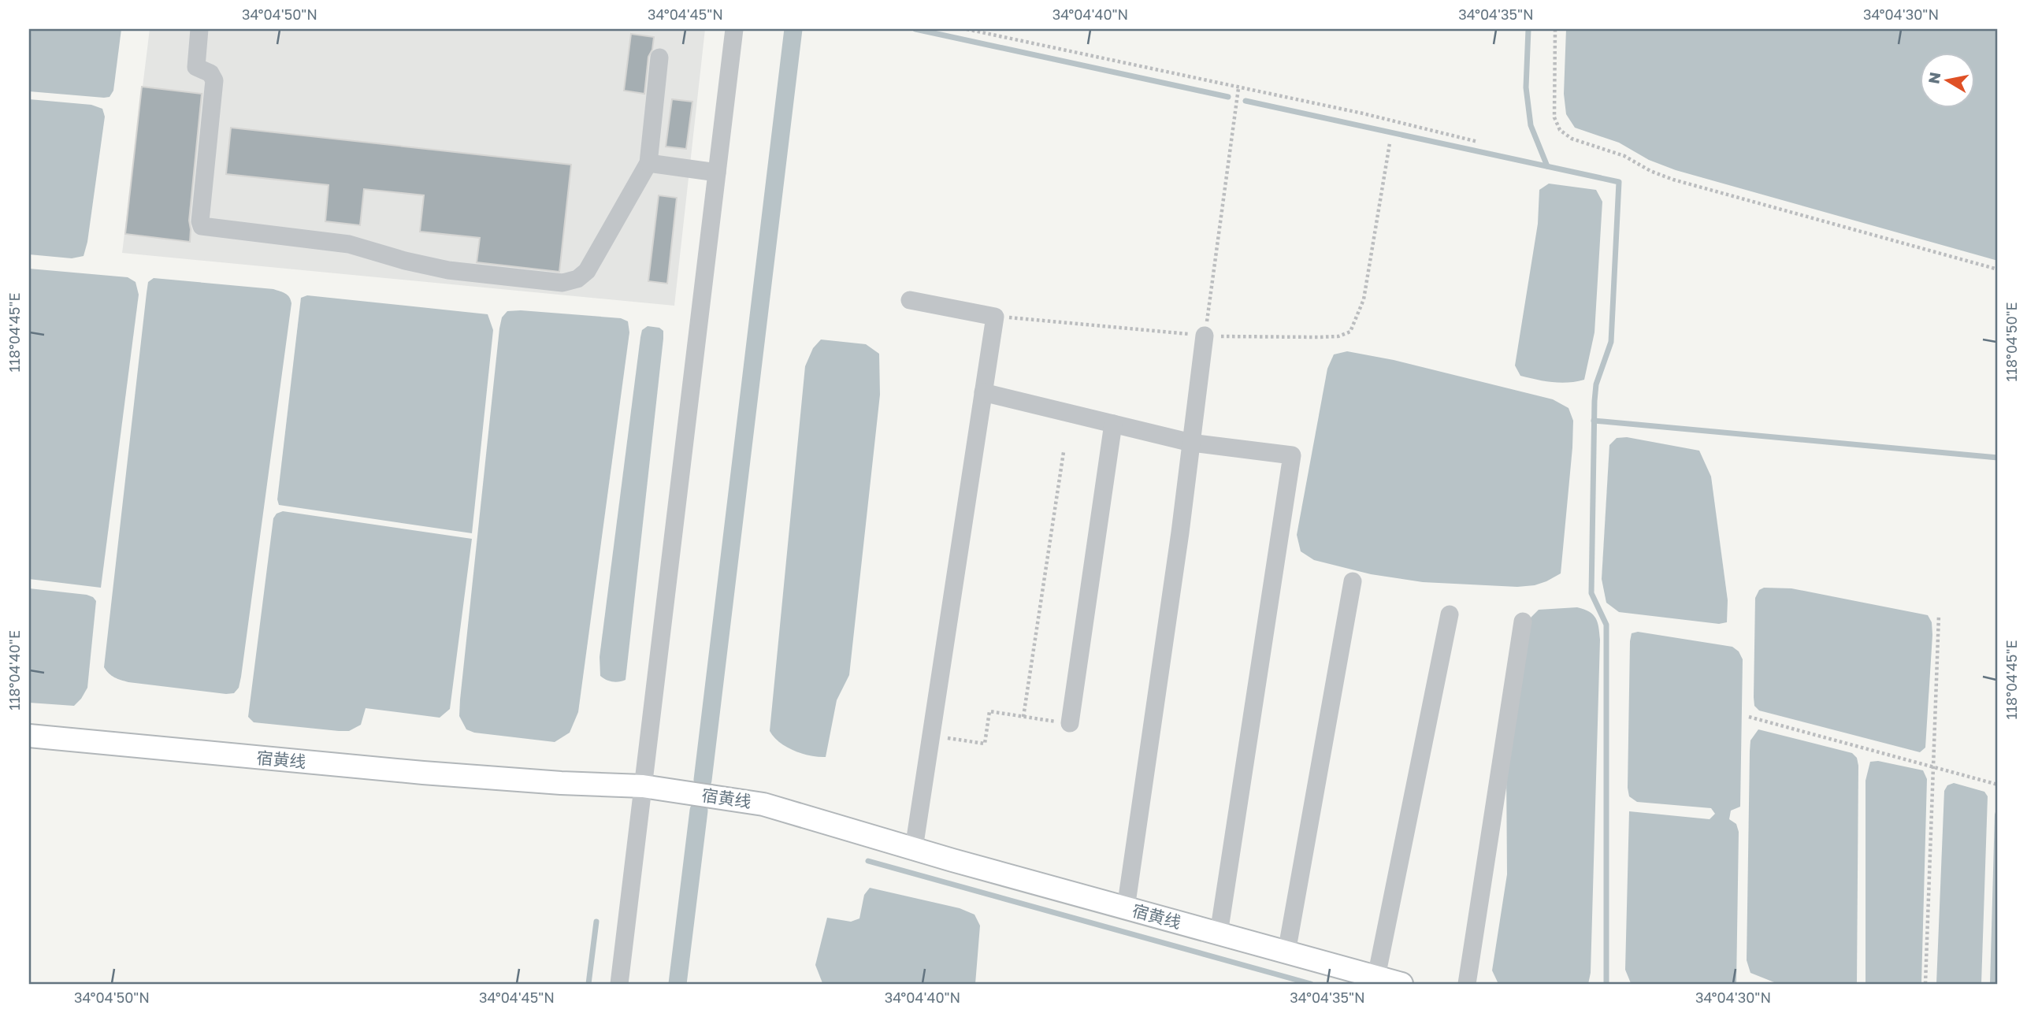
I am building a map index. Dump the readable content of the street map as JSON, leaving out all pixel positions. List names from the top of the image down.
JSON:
{
  "streets": {
    "main road": ["宿黄线"]
  },
  "north": "left",
  "coordinates": [
    "34°04'50\"N",
    "34°04'45\"N",
    "34°04'40\"N",
    "34°04'35\"N",
    "34°04'30\"N",
    "118°04'45\"E",
    "118°04'50\"E",
    "118°04'40\"E"
  ]
}
